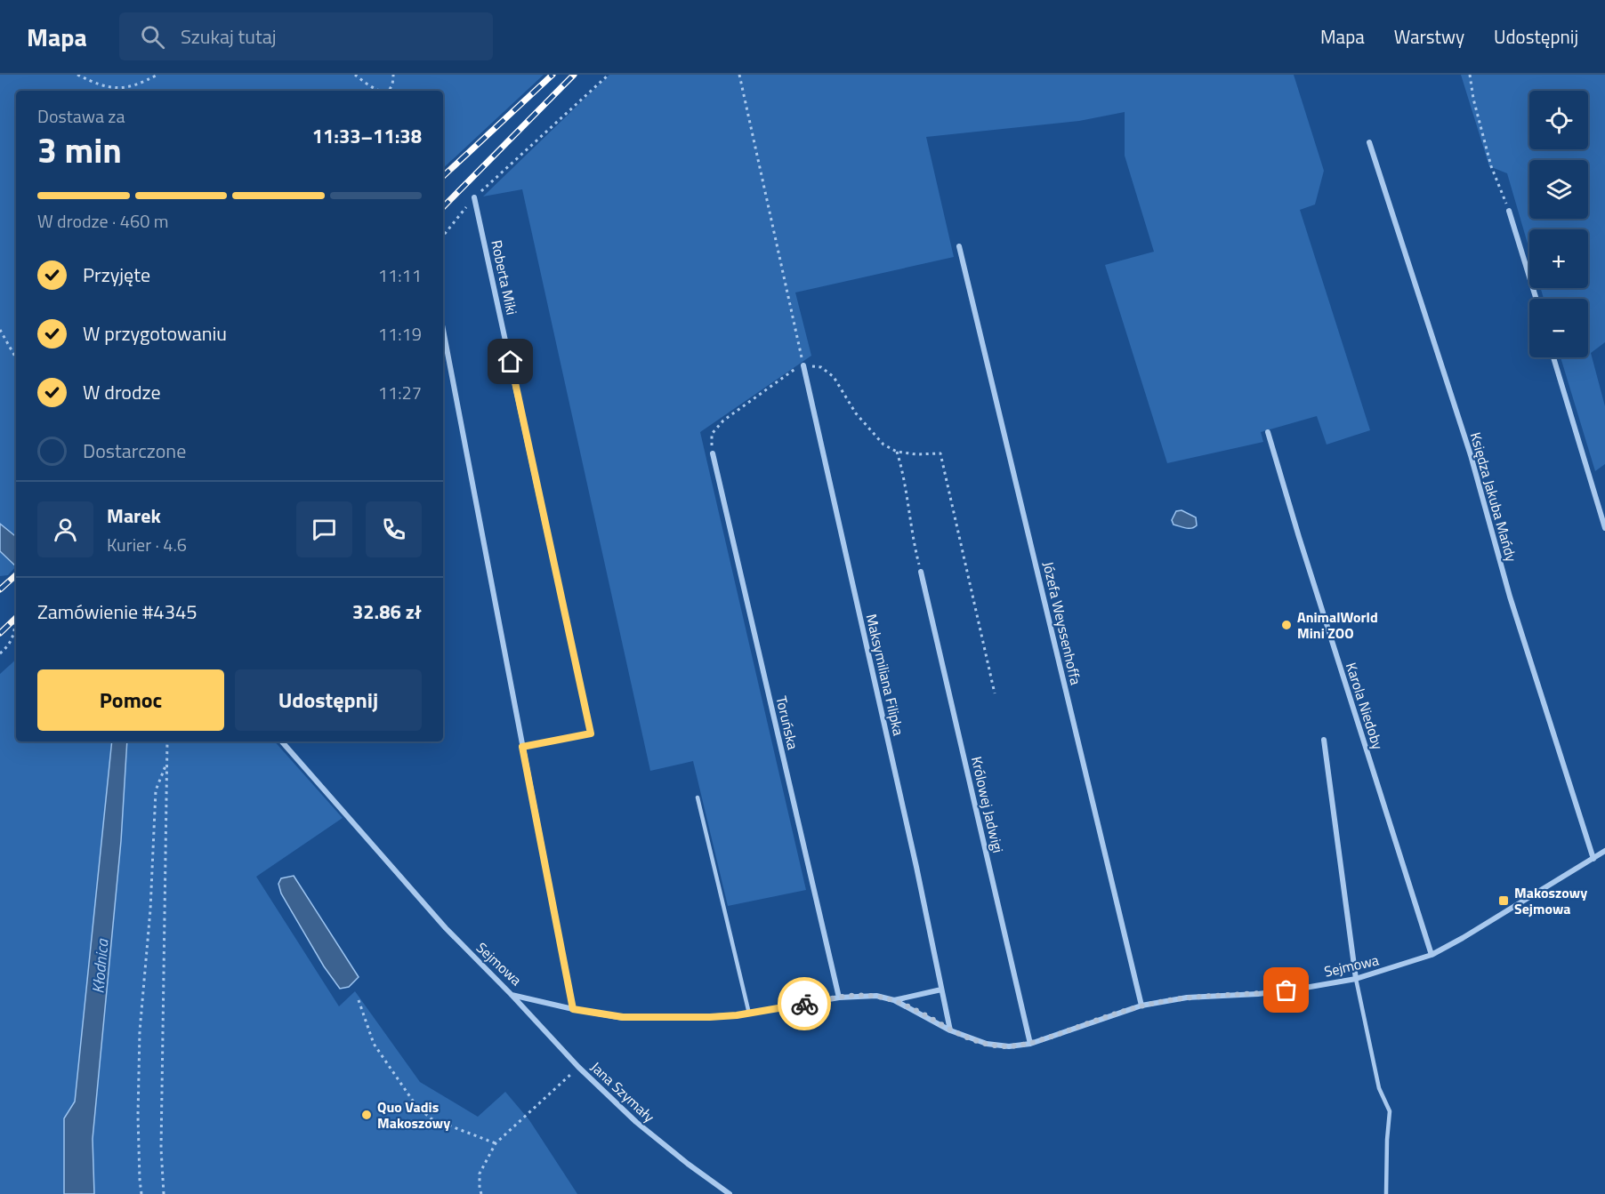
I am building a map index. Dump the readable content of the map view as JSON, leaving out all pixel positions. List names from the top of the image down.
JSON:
{
  "streets": {
    "street": [
      "Roberta Miki",
      "Księdza Jakuba Mańdy",
      "Józefa Weyssenhoffa",
      "Maksymiliana Filipka",
      "Karola Niedoby",
      "Toruńska",
      "Królowej Jadwigi",
      "Sejmowa",
      "Jana Szymały"
    ]
  },
  "crossings": [
    ["Księdza Jakuba Mańdy", "Sejmowa"],
    ["Józefa Weyssenhoffa", "Sejmowa"],
    ["Maksymiliana Filipka", "Sejmowa"],
    ["Karola Niedoby", "Sejmowa"],
    ["Toruńska", "Sejmowa"],
    ["Królowej Jadwigi", "Sejmowa"],
    ["Sejmowa", "Jana Szymały"]
  ],
  "water": ["Kłodnica"],
  "places": {
    "other": ["AnimalWorld Mini ZOO", "Quo Vadis Makoszowy"],
    "transit": ["Makoszowy Sejmowa"]
  },
  "page": {
    "header": "Mapa",
    "search": "Szukaj tutaj",
    "nav": ["Mapa", "Warstwy", "Udostępnij"],
    "map_buttons": ["+", "−"],
    "heading": ["3 min", "Dostawa za", "11:33–11:38"],
    "panel": [
      "Marek",
      "Kurier · 4.6",
      "Zamówienie #4345",
      "32.86 zł"
    ],
    "bar": "W drodze · 460 m",
    "list": [
      ["Przyjęte", "11:11"],
      ["W przygotowaniu", "11:19"],
      ["W drodze", "11:27"],
      "Dostarczone"
    ],
    "buttons": ["Pomoc", "Udostępnij"]
  }
}
